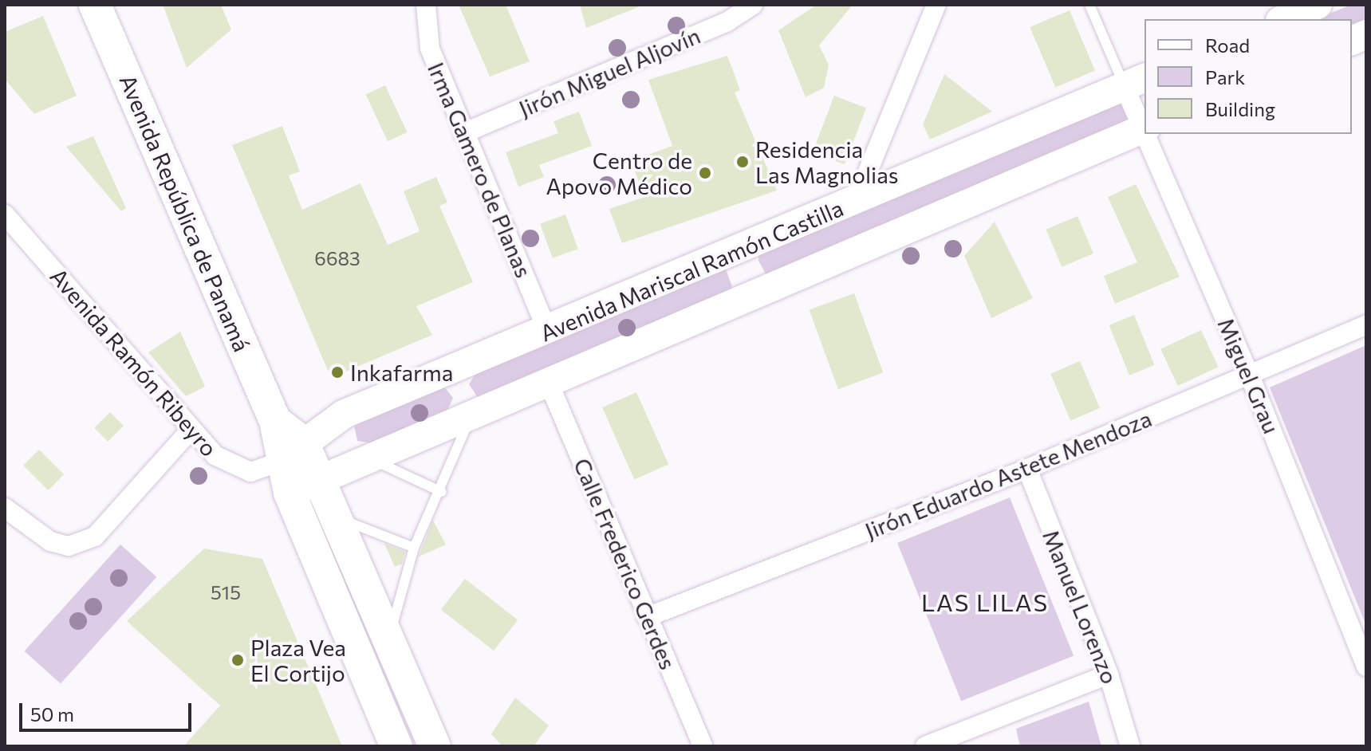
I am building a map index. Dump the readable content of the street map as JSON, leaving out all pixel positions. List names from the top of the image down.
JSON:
{
  "streets": {
    "main road": ["Avenida República de Panamá", "Avenida Mariscal Ramón Castilla"],
    "street": [
      "Jirón Miguel Aljovín",
      "Irma Gamero de Planas",
      "Avenida Ramón Ribeyro",
      "Miguel Grau",
      "Jirón Eduardo Astete Mendoza",
      "Calle Frederico Gerdes",
      "Manuel Lorenzo"
    ]
  },
  "crossings": [
    ["Jirón Miguel Aljovín", "Irma Gamero de Planas"],
    ["Irma Gamero de Planas", "Avenida Mariscal Ramón Castilla"],
    ["Avenida República de Panamá", "Avenida Mariscal Ramón Castilla"],
    ["Avenida República de Panamá", "Avenida Ramón Ribeyro"],
    ["Avenida Mariscal Ramón Castilla", "Avenida Ramón Ribeyro"],
    ["Avenida Mariscal Ramón Castilla", "Miguel Grau"],
    ["Avenida Mariscal Ramón Castilla", "Calle Frederico Gerdes"],
    ["Miguel Grau", "Jirón Eduardo Astete Mendoza"],
    ["Jirón Eduardo Astete Mendoza", "Calle Frederico Gerdes"],
    ["Jirón Eduardo Astete Mendoza", "Manuel Lorenzo"]
  ],
  "districts": ["LAS LILAS"],
  "places": [
    "Residencia Las Magnolias",
    "Centro de Apovo Médico",
    "Inkafarma",
    "Plaza Vea El Cortijo"
  ],
  "house_numbers": ["6683", "515"],
  "legend": ["Road", "Park", "Building"],
  "scale_bar": "50 m"
}
